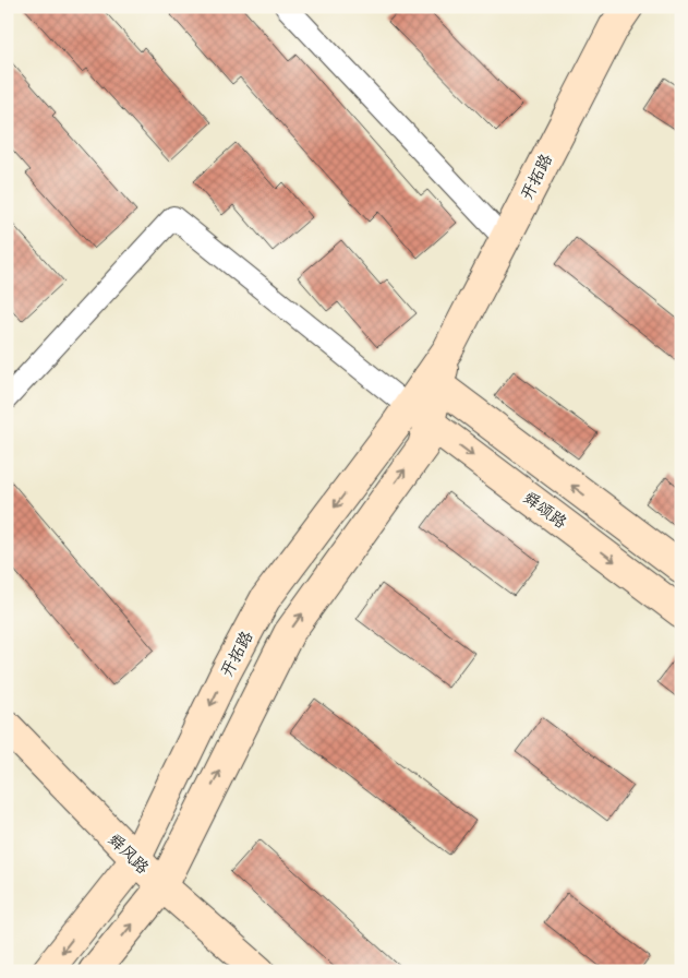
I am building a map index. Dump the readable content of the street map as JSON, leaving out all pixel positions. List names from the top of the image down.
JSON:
{
  "streets": {
    "main road": ["开拓路", "舜颂路", "舜风路"]
  },
  "crossings": [
    ["开拓路", "舜颂路"],
    ["开拓路", "舜风路"]
  ]
}
